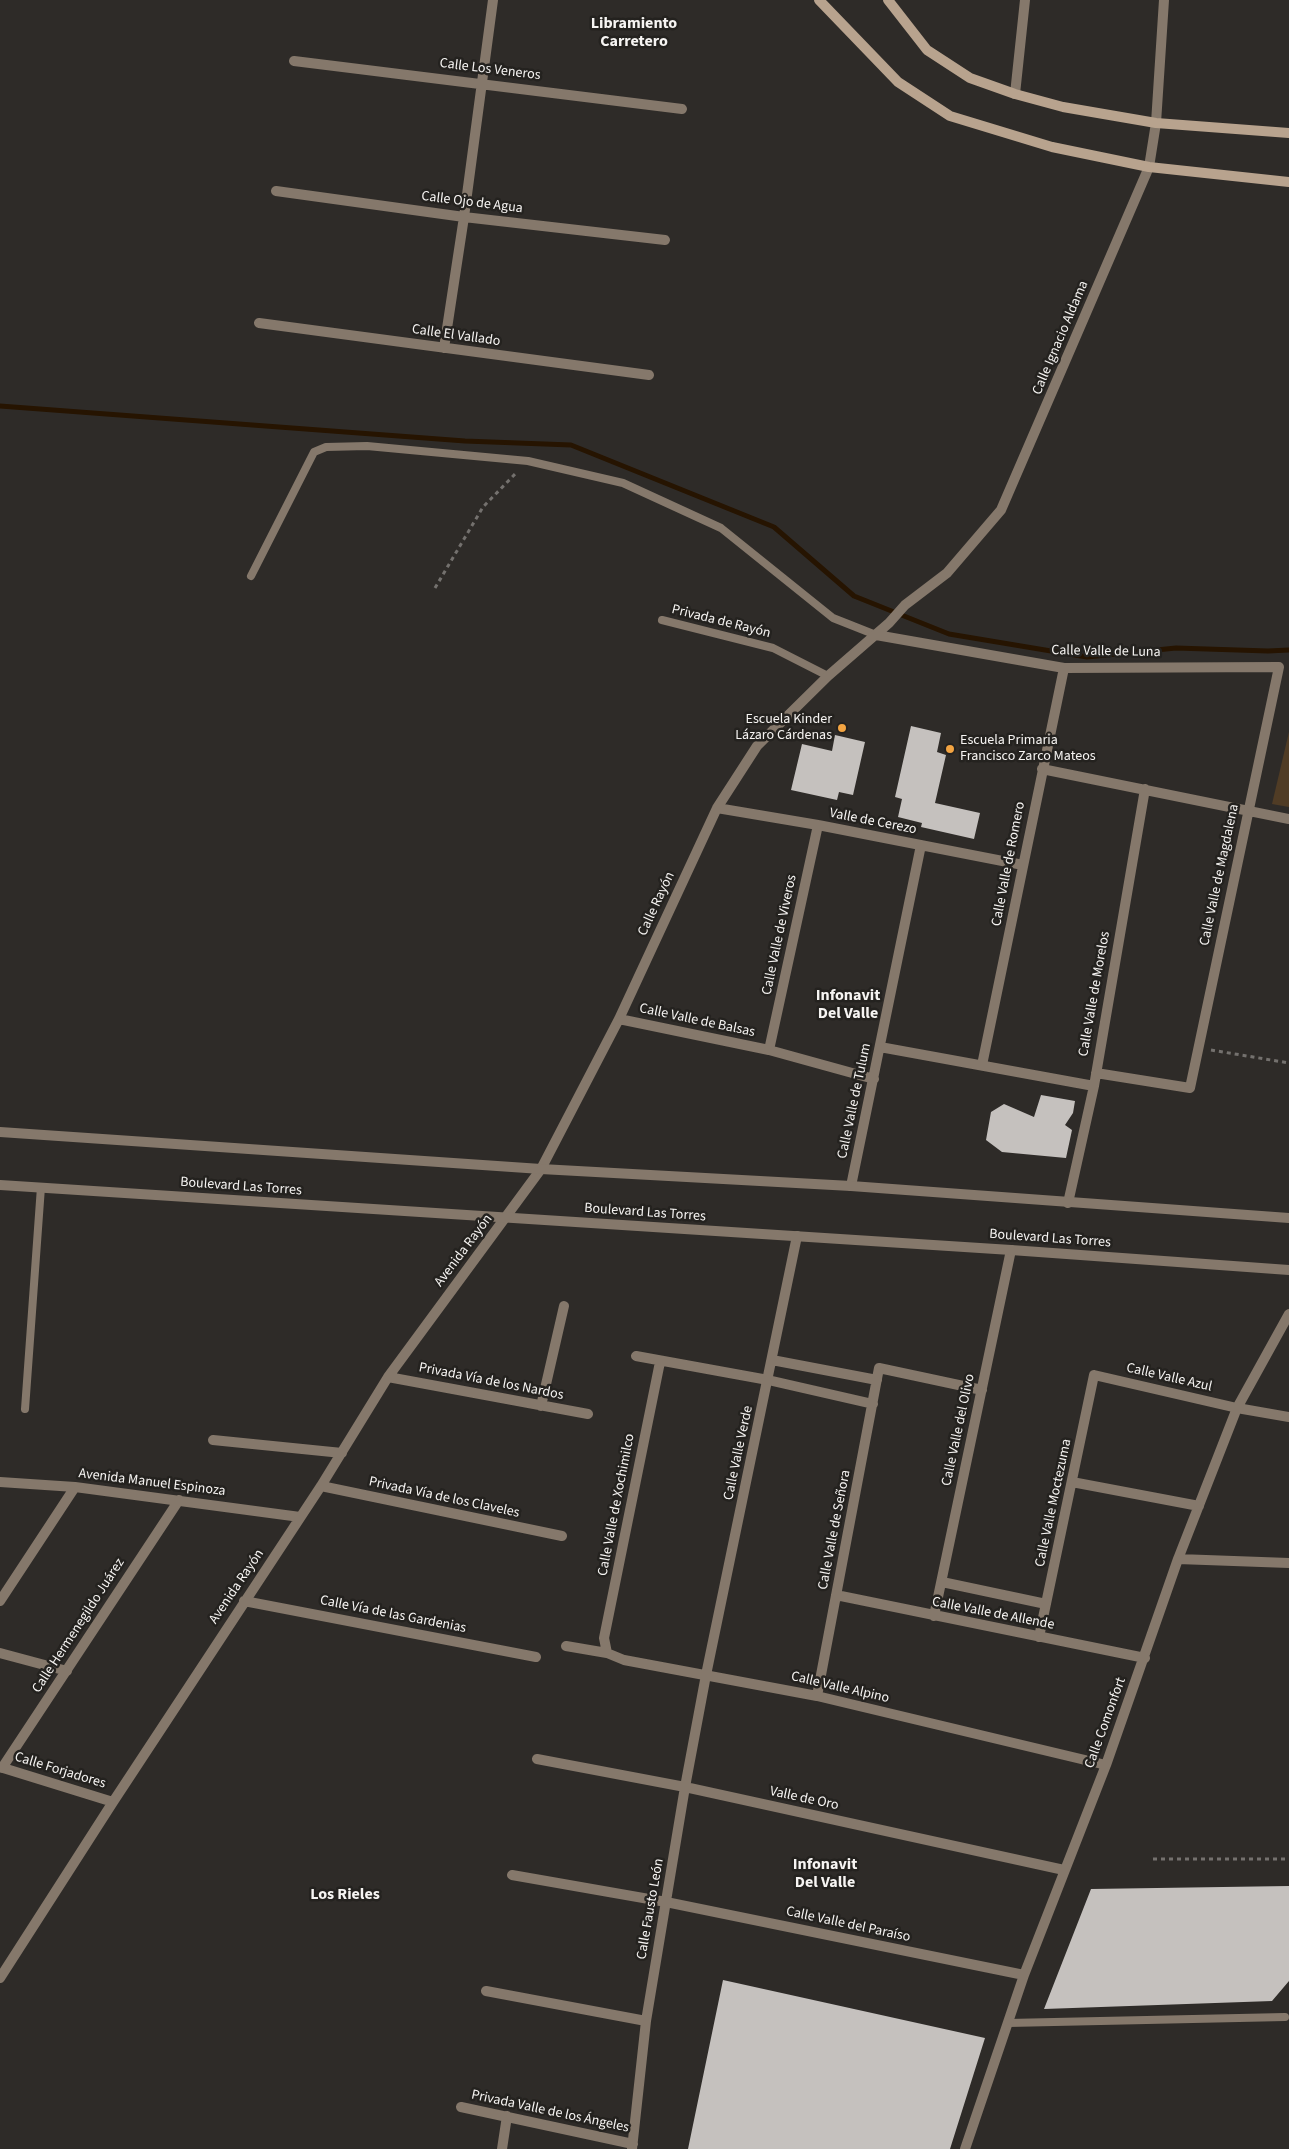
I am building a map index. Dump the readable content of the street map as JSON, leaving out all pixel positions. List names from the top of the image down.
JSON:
{
  "streets": {
    "street": [
      "Calle Los Veneros",
      "Calle Ojo de Agua",
      "Calle El Vallado",
      "Calle Ignacio Aldama",
      "Calle Valle de Luna",
      "Valle de Cerezo",
      "Calle Valle de Romero",
      "Calle Valle de Magdalena",
      "Calle Rayón",
      "Calle Valle de Viveros",
      "Calle Valle de Morelos",
      "Calle Valle de Balsas",
      "Calle Valle de Tulum",
      "Boulevard Las Torres",
      "Avenida Rayón",
      "Calle Valle Azul",
      "Privada Vía de los Nardos",
      "Calle Valle del Olivo",
      "Calle Valle Verde",
      "Avenida Manuel Espinoza",
      "Privada Vía de los Claveles",
      "Calle Valle Moctezuma",
      "Calle Valle de Xochimilco",
      "Calle Valle de Señora",
      "Calle Valle de Allende",
      "Calle Vía de las Gardenias",
      "Calle Hermenegildo Juárez",
      "Calle Valle Alpino",
      "Calle Comonfort",
      "Calle Forjadores",
      "Valle de Oro",
      "Calle Fausto León",
      "Calle Valle del Paraíso",
      "Privada Valle de los Ángeles"
    ],
    "lane": ["Privada de Rayón"]
  },
  "crossings": [
    ["Calle Ignacio Aldama", "Calle Valle de Luna"],
    ["Calle Ignacio Aldama", "Calle Rayón"],
    ["Privada de Rayón", "Calle Rayón"],
    ["Calle Valle de Luna", "Calle Valle de Romero"],
    ["Calle Valle de Luna", "Calle Valle de Magdalena"],
    ["Calle Valle de Luna", "Calle Rayón"],
    ["Valle de Cerezo", "Calle Valle de Romero"],
    ["Valle de Cerezo", "Calle Rayón"],
    ["Valle de Cerezo", "Calle Valle de Viveros"],
    ["Valle de Cerezo", "Calle Valle de Tulum"],
    ["Calle Valle de Magdalena", "Calle Valle de Morelos"],
    ["Calle Rayón", "Calle Valle de Balsas"],
    ["Calle Rayón", "Boulevard Las Torres"],
    ["Calle Rayón", "Avenida Rayón"],
    ["Calle Valle de Viveros", "Calle Valle de Balsas"],
    ["Calle Valle de Balsas", "Calle Valle de Tulum"],
    ["Boulevard Las Torres", "Avenida Rayón"],
    ["Boulevard Las Torres", "Calle Valle del Olivo"],
    ["Boulevard Las Torres", "Calle Valle Verde"],
    ["Avenida Rayón", "Privada Vía de los Nardos"],
    ["Avenida Rayón", "Avenida Manuel Espinoza"],
    ["Avenida Rayón", "Privada Vía de los Claveles"],
    ["Avenida Rayón", "Calle Vía de las Gardenias"],
    ["Avenida Rayón", "Calle Forjadores"],
    ["Calle Valle Azul", "Calle Valle Moctezuma"],
    ["Calle Valle Azul", "Calle Comonfort"],
    ["Calle Valle del Olivo", "Calle Valle de Señora"],
    ["Calle Valle del Olivo", "Calle Valle de Allende"],
    ["Calle Valle Verde", "Calle Valle Alpino"],
    ["Calle Valle Verde", "Calle Fausto León"],
    ["Avenida Manuel Espinoza", "Calle Hermenegildo Juárez"],
    ["Calle Valle Moctezuma", "Calle Valle de Allende"],
    ["Calle Valle de Xochimilco", "Calle Valle Alpino"],
    ["Calle Valle de Señora", "Calle Valle de Allende"],
    ["Calle Valle de Señora", "Calle Valle Alpino"],
    ["Calle Valle de Allende", "Calle Comonfort"],
    ["Calle Hermenegildo Juárez", "Calle Forjadores"],
    ["Calle Valle Alpino", "Calle Comonfort"],
    ["Calle Valle Alpino", "Calle Fausto León"],
    ["Calle Comonfort", "Valle de Oro"],
    ["Calle Comonfort", "Calle Valle del Paraíso"],
    ["Valle de Oro", "Calle Fausto León"],
    ["Calle Fausto León", "Calle Valle del Paraíso"],
    ["Calle Fausto León", "Privada Valle de los Ángeles"]
  ],
  "districts": [
    "Libramiento Carretero",
    "Infonavit Del Valle",
    "Infonavit Del Valle",
    "Los Rieles"
  ],
  "places": ["Escuela Kinder Lázaro Cárdenas", "Escuela Primaria Francisco Zarco Mateos"]
}
